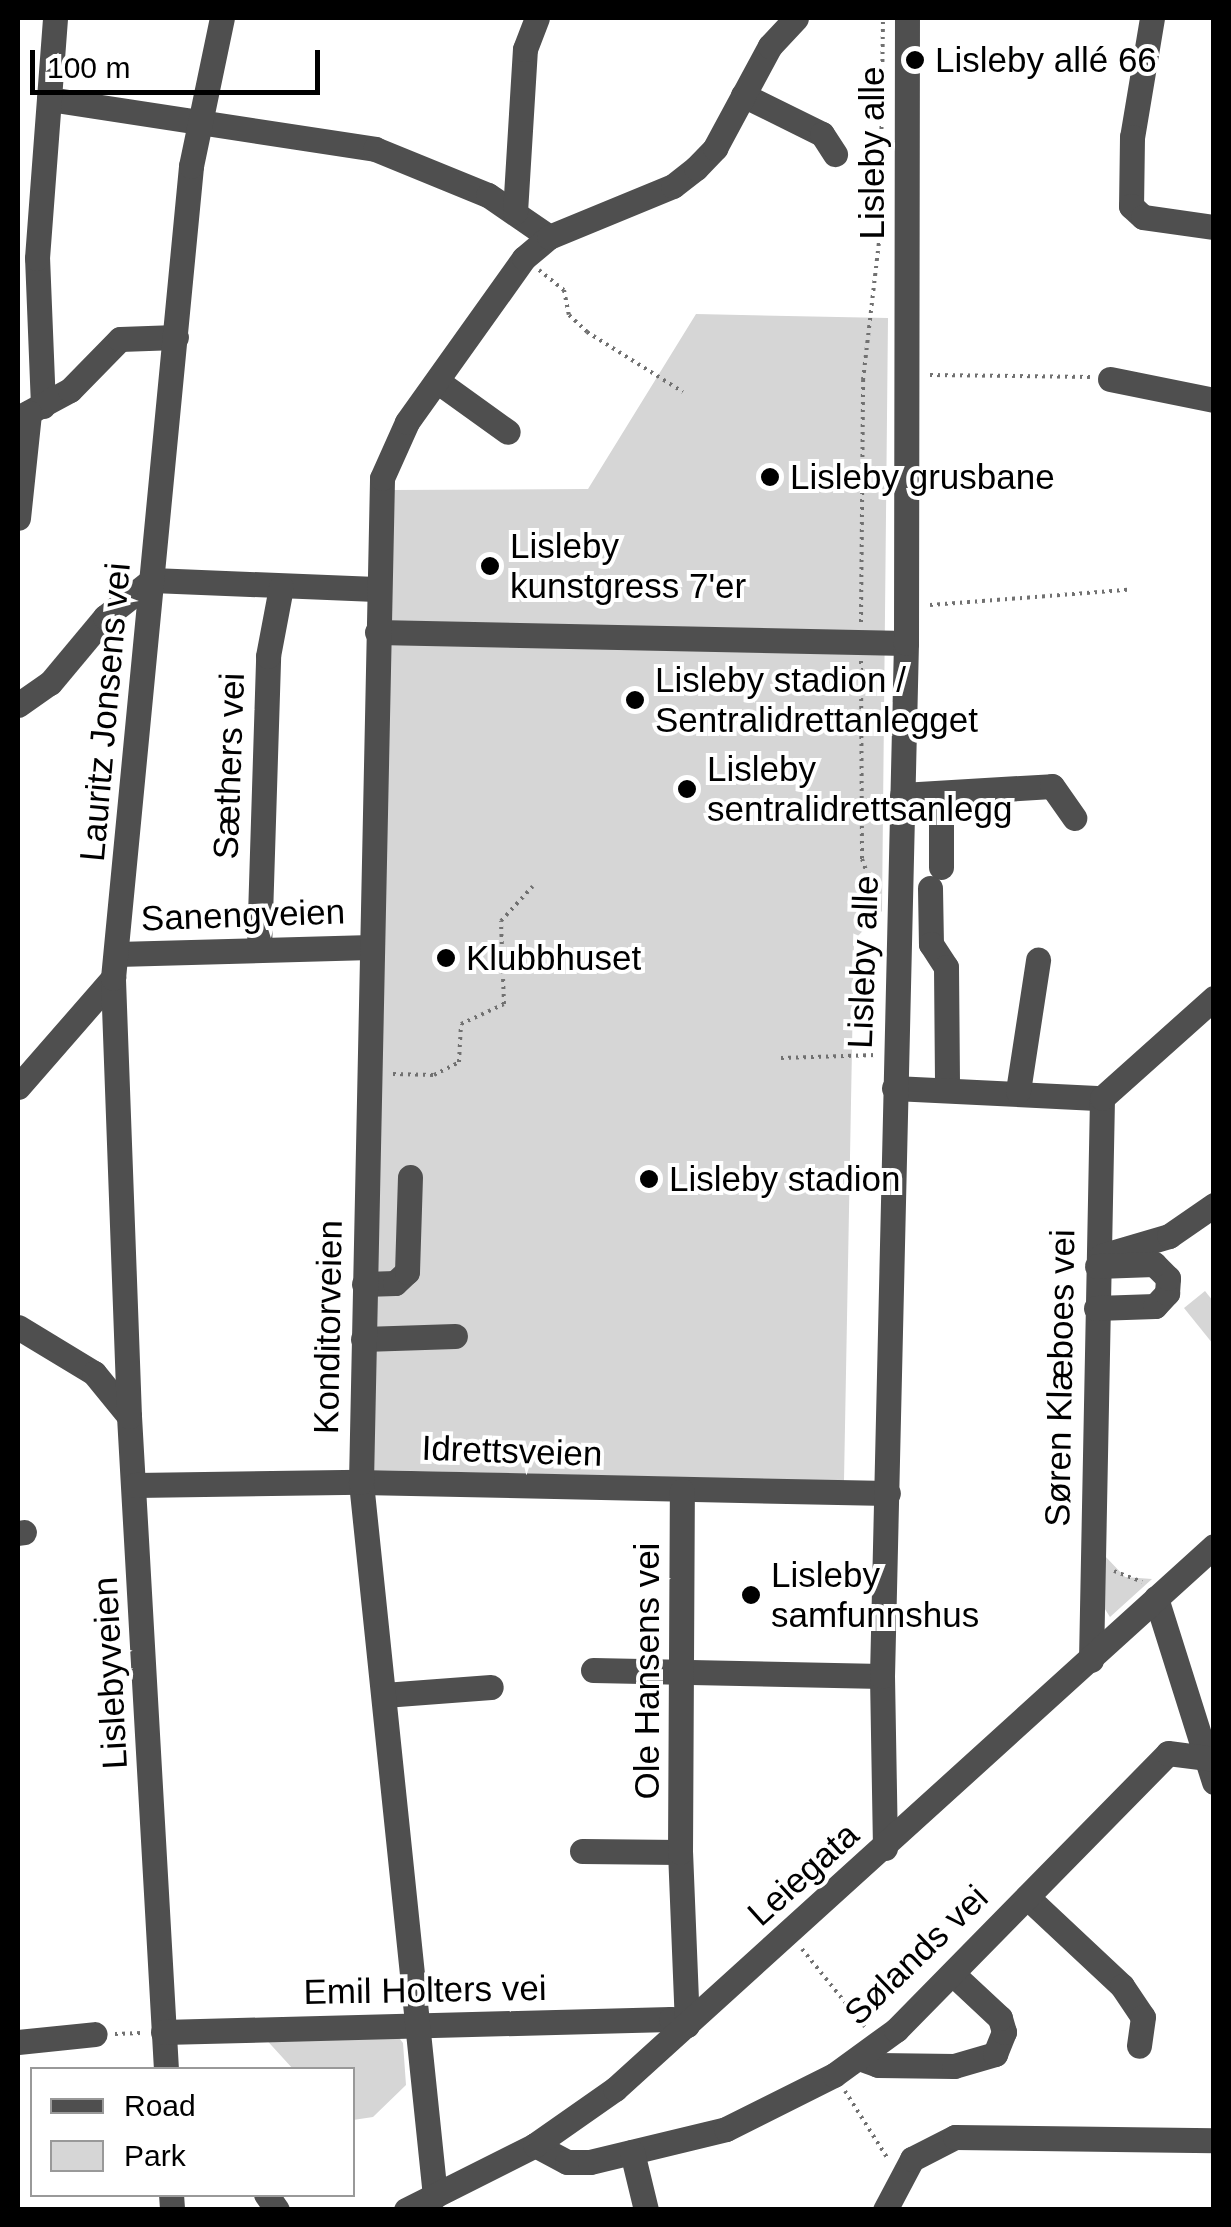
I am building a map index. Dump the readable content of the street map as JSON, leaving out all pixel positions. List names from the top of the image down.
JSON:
{
  "streets": {
    "street": [
      "Lisleby alle",
      "Lauritz Jonsens vei",
      "Sæthers vei",
      "Sanengveien",
      "Konditorveien",
      "Søren Klæboes vei",
      "Idrettsveien",
      "Ole Hansens vei",
      "Lislebyveien",
      "Leiegata",
      "Sølands vei",
      "Emil Holters vei"
    ]
  },
  "crossings": [
    ["Lisleby alle", "Idrettsveien"],
    ["Lisleby alle", "Leiegata"],
    ["Lauritz Jonsens vei", "Sanengveien"],
    ["Lauritz Jonsens vei", "Lislebyveien"],
    ["Sæthers vei", "Sanengveien"],
    ["Sanengveien", "Konditorveien"],
    ["Konditorveien", "Idrettsveien"],
    ["Konditorveien", "Leiegata"],
    ["Konditorveien", "Emil Holters vei"],
    ["Søren Klæboes vei", "Leiegata"],
    ["Idrettsveien", "Ole Hansens vei"],
    ["Idrettsveien", "Lislebyveien"],
    ["Ole Hansens vei", "Leiegata"],
    ["Ole Hansens vei", "Emil Holters vei"],
    ["Lislebyveien", "Emil Holters vei"],
    ["Leiegata", "Sølands vei"],
    ["Leiegata", "Emil Holters vei"]
  ],
  "places": [
    "Lisleby allé 66",
    "Lisleby grusbane",
    "Lisleby kunstgress 7'er",
    "Lisleby stadion / Sentralidrettanlegget",
    "Lisleby sentralidrettsanlegg",
    "Klubbhuset",
    "Lisleby stadion",
    "Lisleby samfunnshus"
  ],
  "legend": ["Road", "Park"],
  "scale_bar": "100 m"
}
